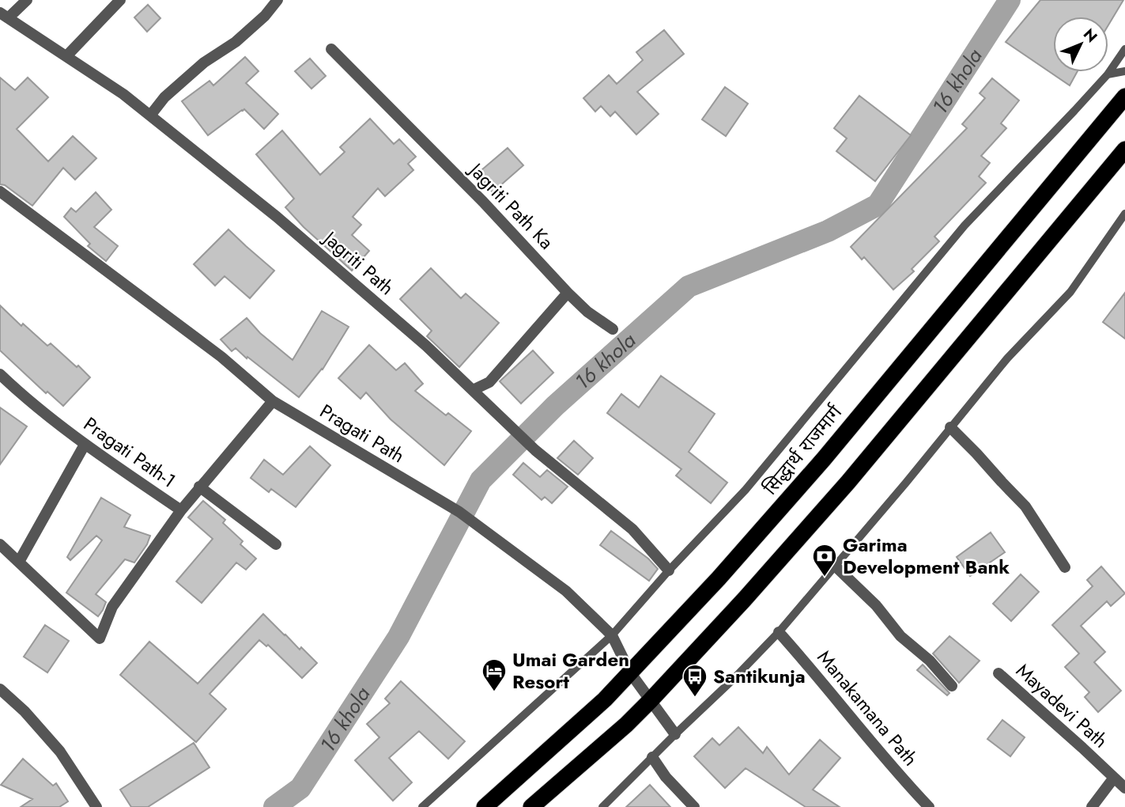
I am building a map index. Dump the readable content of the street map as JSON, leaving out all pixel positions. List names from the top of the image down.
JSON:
{
  "streets": {
    "highway": ["सिद्धार्थ राजमार्ग"],
    "street": [
      "Jagriti Path Ka",
      "Jagriti Path",
      "Pragati Path",
      "Pragati Path-1",
      "Mayadevi Path",
      "Manakamana Path"
    ]
  },
  "crossings": [
    ["Pragati Path", "सिद्धार्थ राजमार्ग"],
    ["Pragati Path", "Pragati Path-1"]
  ],
  "water": ["16 khola"],
  "places": {
    "bank": ["Garima Development Bank"],
    "hotel": ["Umai Garden Resort"],
    "bus stop": ["Santikunja"]
  },
  "north": "top right"
}
